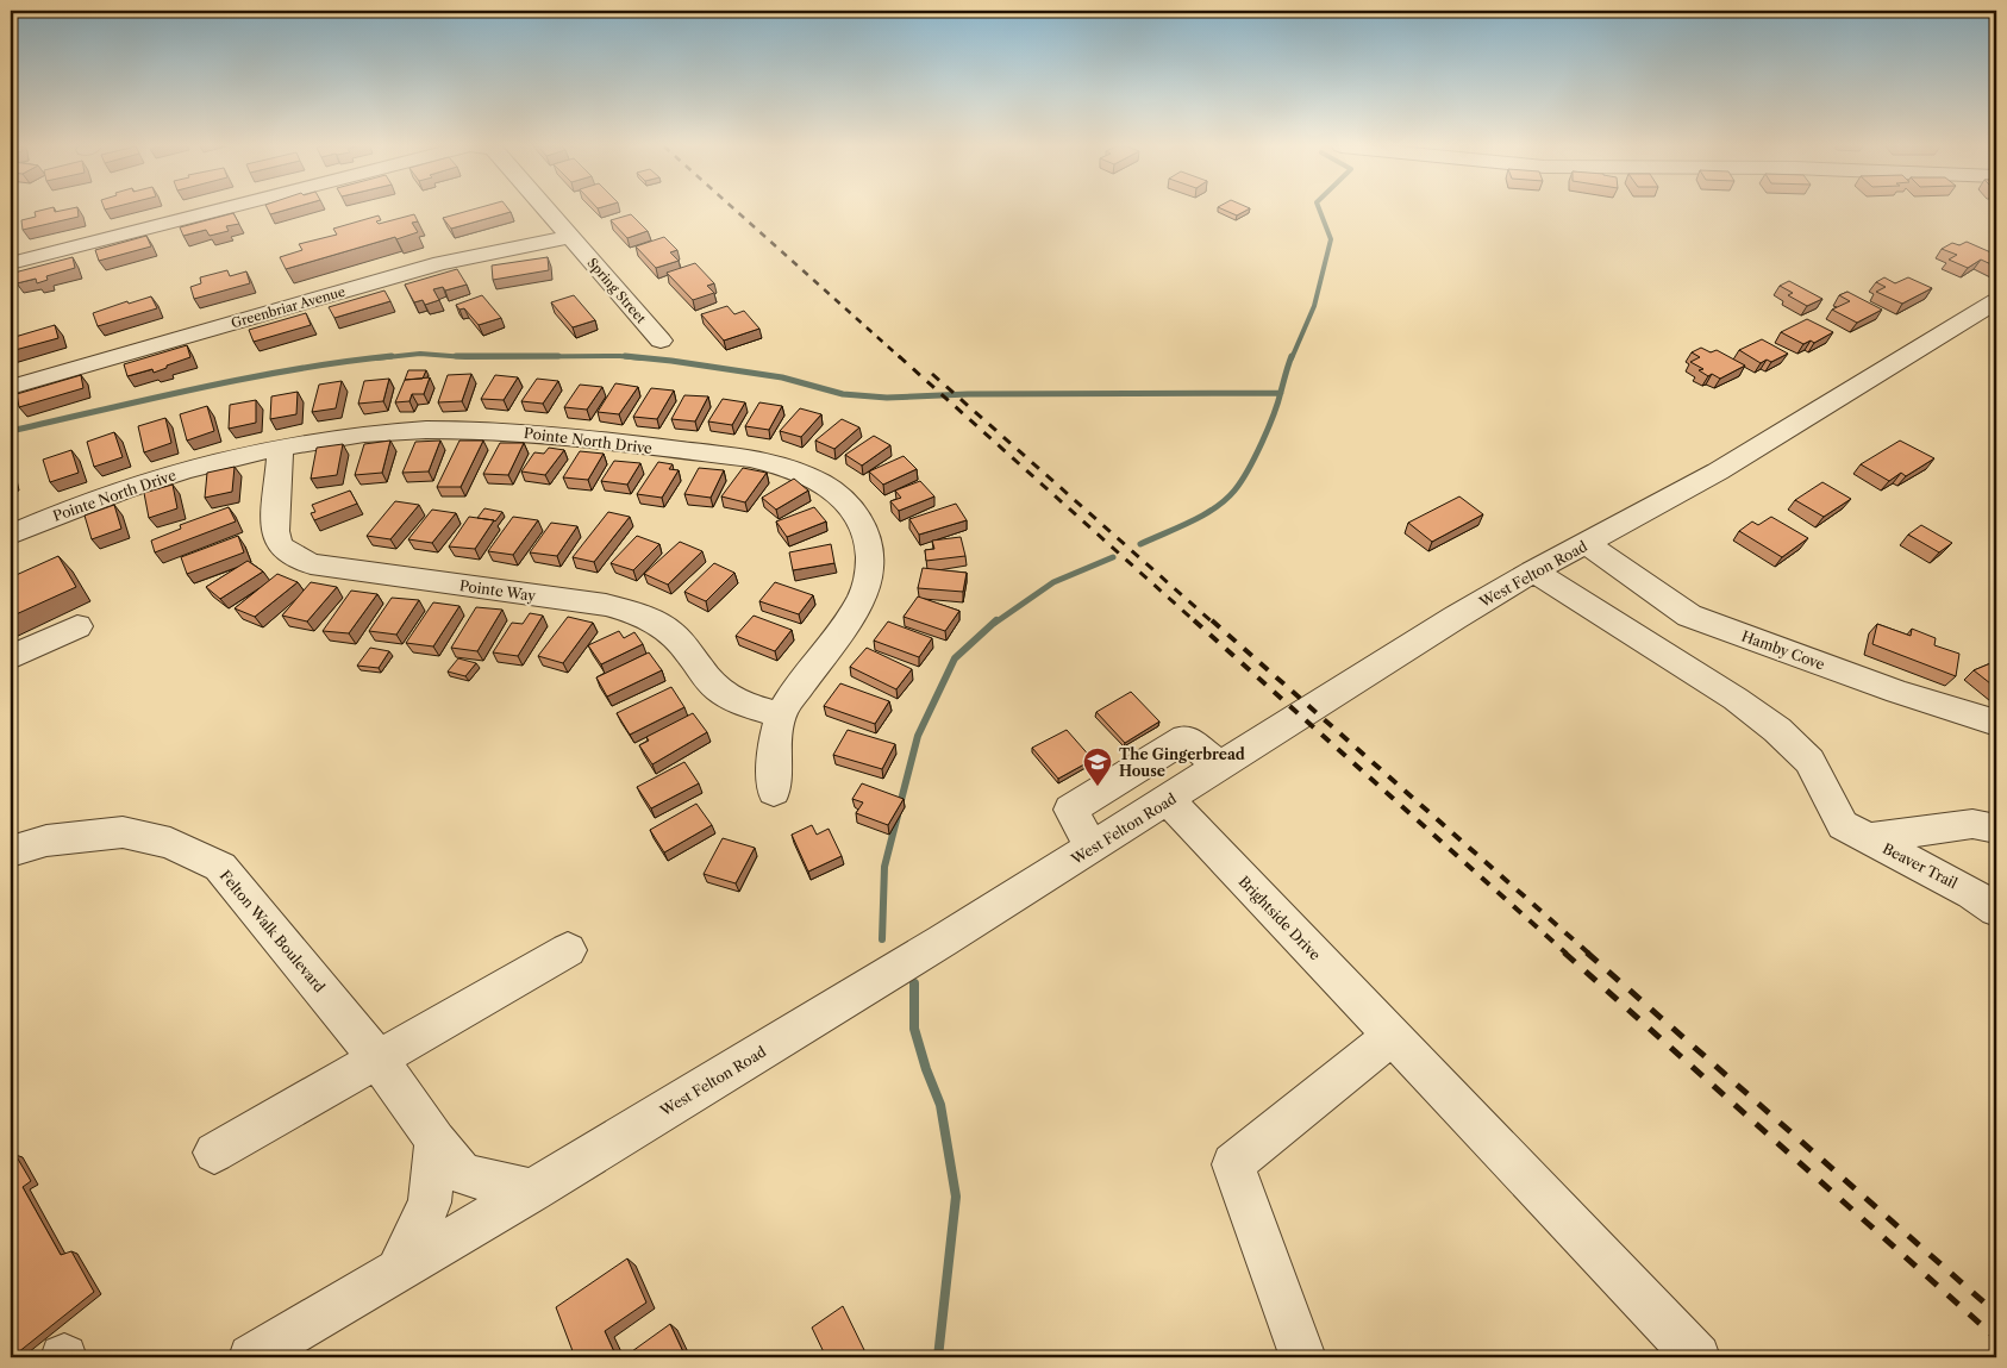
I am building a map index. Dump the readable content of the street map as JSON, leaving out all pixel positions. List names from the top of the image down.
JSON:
{
  "streets": {
    "street": [
      "Spring Street",
      "Greenbriar Avenue",
      "Pointe North Drive",
      "West Felton Road",
      "Pointe Way",
      "Hamby Cove",
      "Beaver Trail",
      "Brightside Drive",
      "Felton Walk Boulevard"
    ]
  },
  "crossings": [
    ["Spring Street", "Greenbriar Avenue"],
    ["Pointe North Drive", "Pointe Way"],
    ["West Felton Road", "Hamby Cove"],
    ["West Felton Road", "Brightside Drive"],
    ["West Felton Road", "Felton Walk Boulevard"]
  ],
  "places": {
    "school or university": ["The Gingerbread House"]
  }
}
